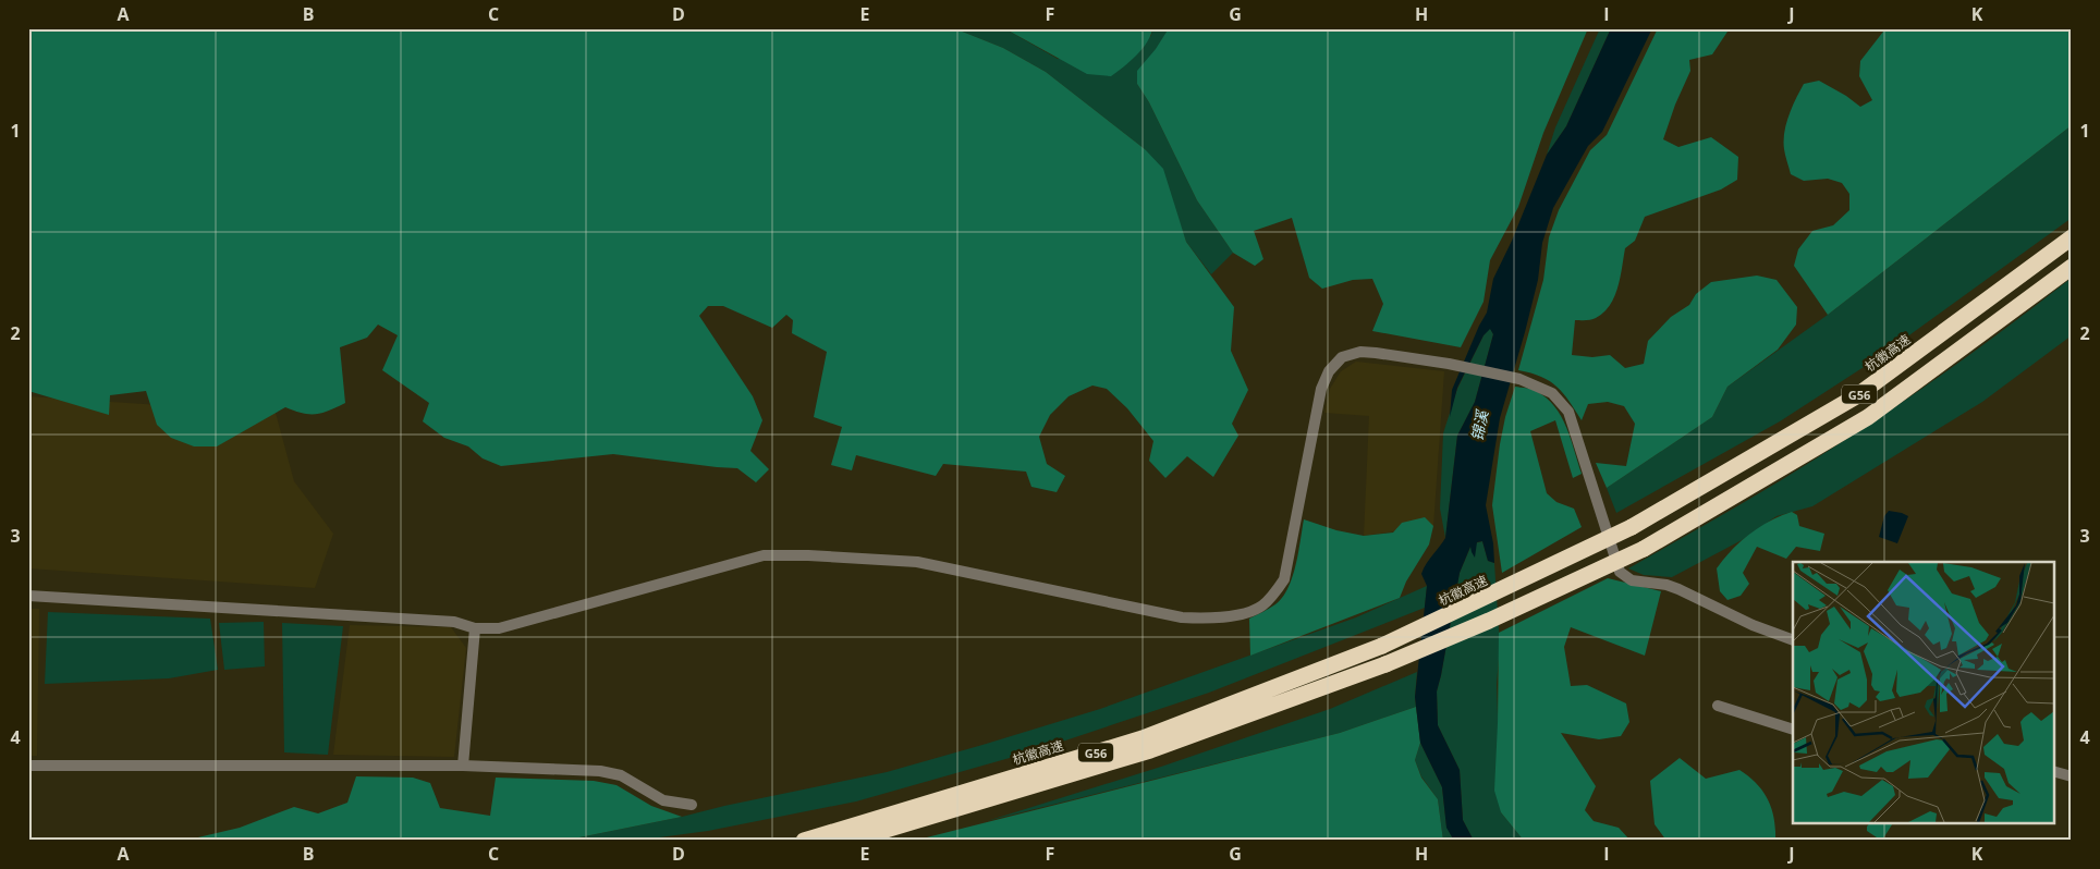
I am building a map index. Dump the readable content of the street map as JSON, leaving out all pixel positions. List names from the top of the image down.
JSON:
{
  "streets": {
    "highway": ["杭徽高速", "G56"]
  },
  "water": ["锦溪"],
  "grid": {
    "columns": [
      "A",
      "B",
      "C",
      "D",
      "E",
      "F",
      "G",
      "H",
      "I",
      "J",
      "K"
    ],
    "rows": [
      "1",
      "2",
      "3",
      "4"
    ]
  }
}
